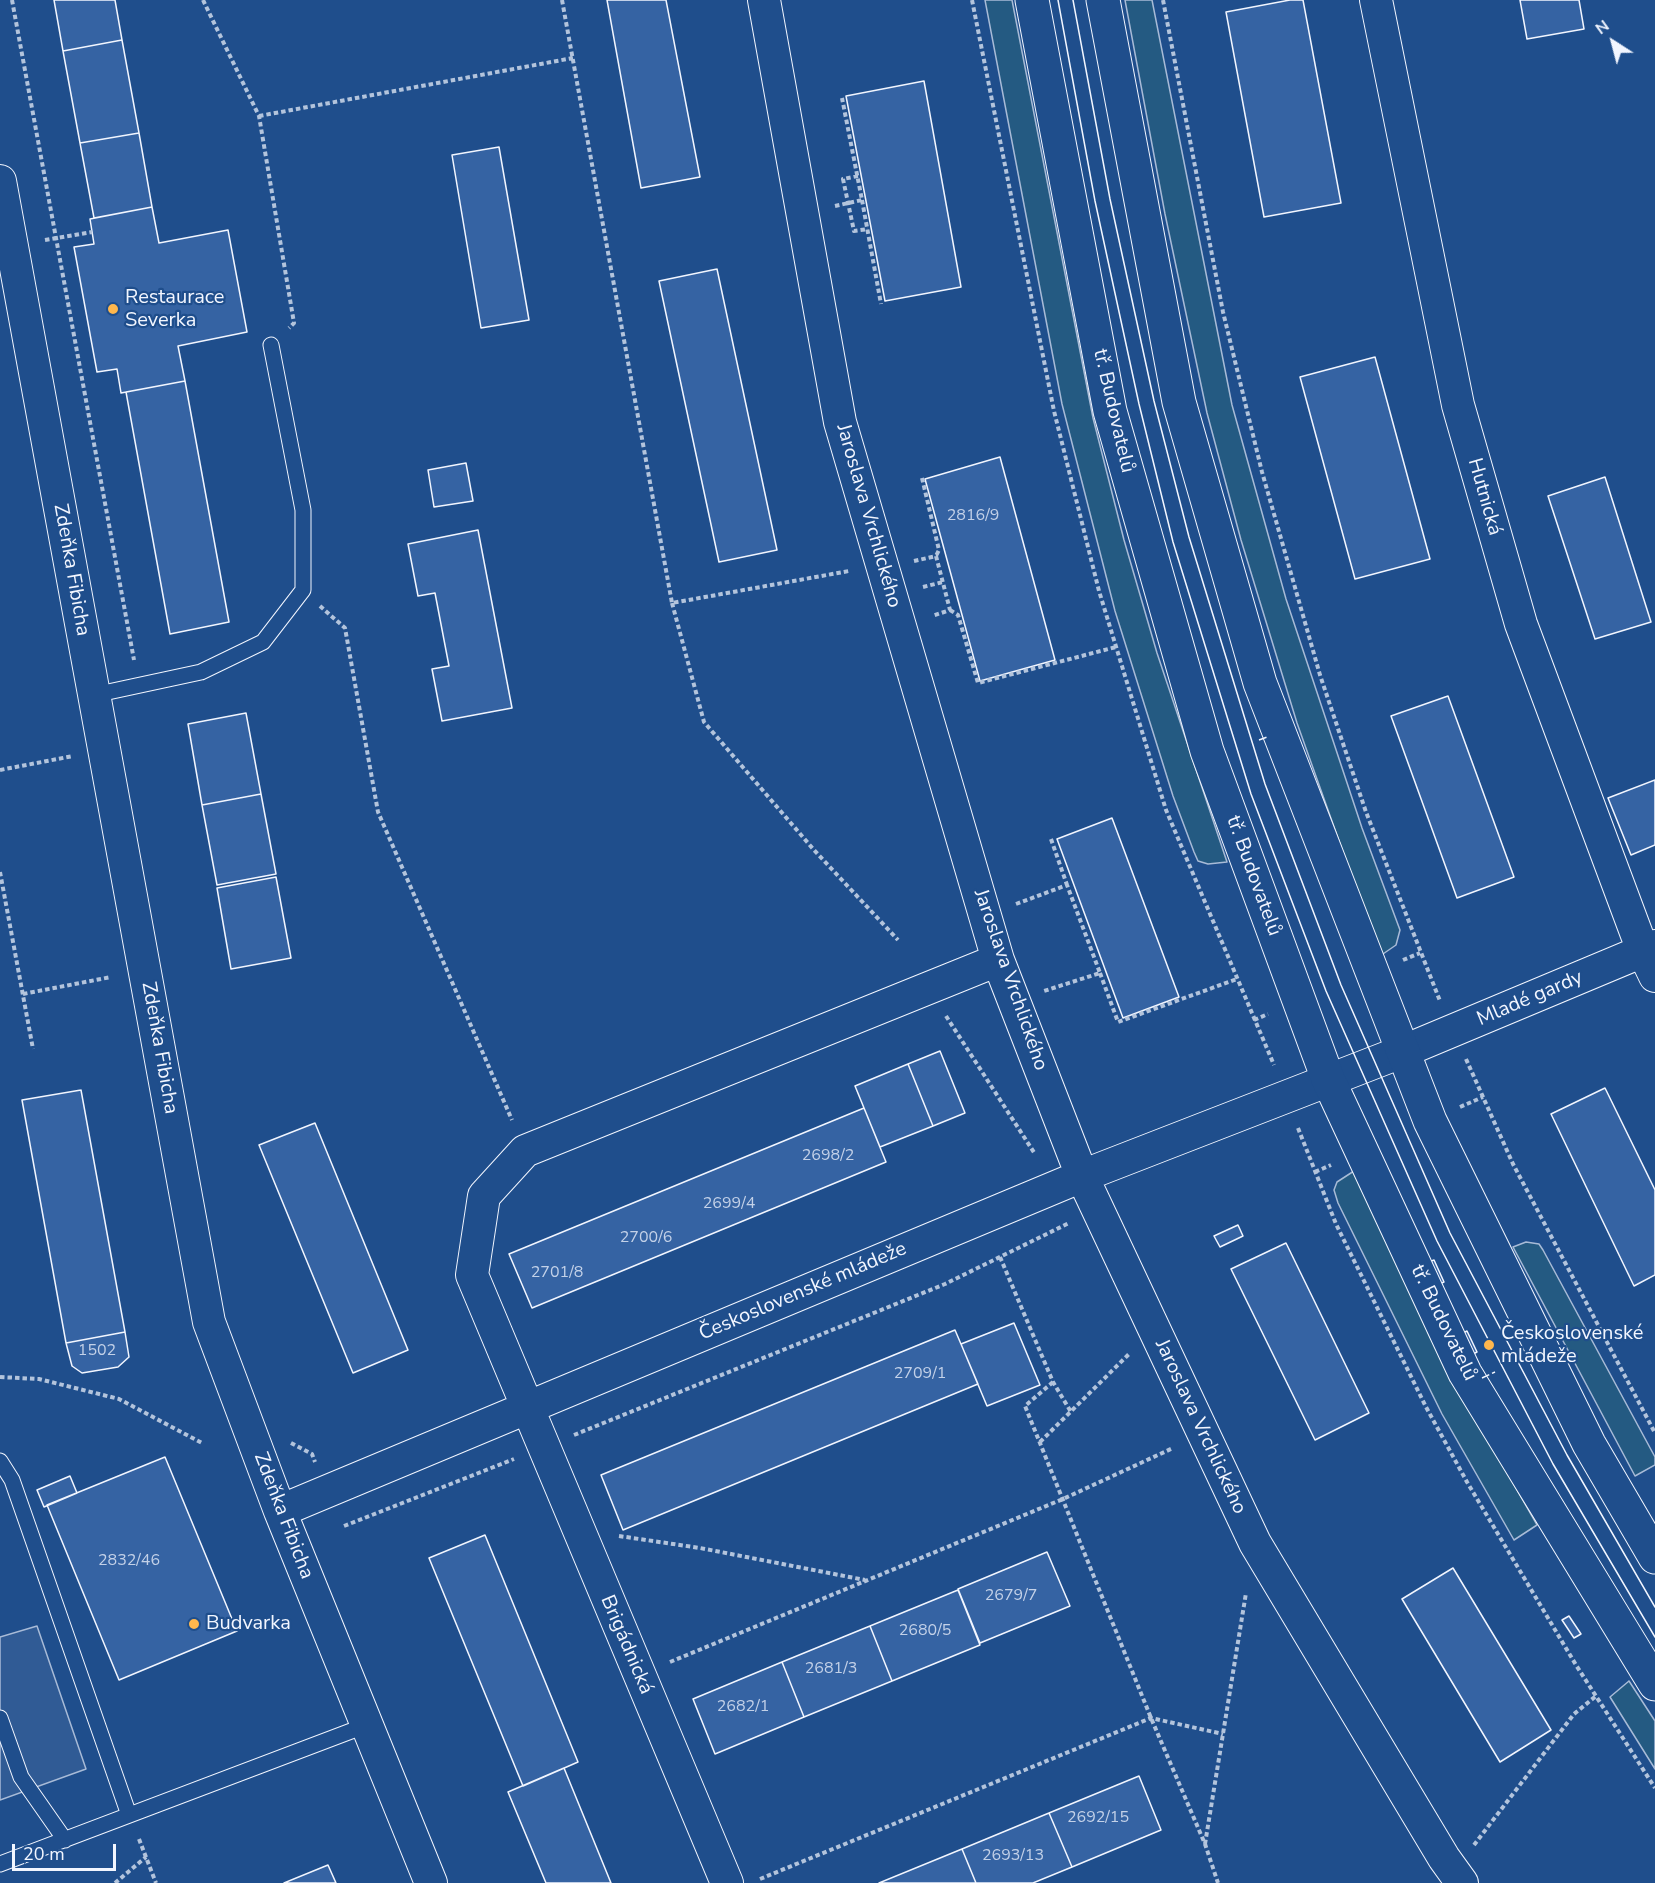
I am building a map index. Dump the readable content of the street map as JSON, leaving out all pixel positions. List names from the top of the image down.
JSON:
{
  "streets": {
    "street": [
      "tř. Budovatelů",
      "Hutnická",
      "Jaroslava Vrchlického",
      "Zdeňka Fibicha",
      "Mladé gardy",
      "Československé mládeže",
      "Brigádnická"
    ]
  },
  "crossings": [
    ["tř. Budovatelů", "Mladé gardy"],
    ["tř. Budovatelů", "Československé mládeže"],
    ["Hutnická", "Mladé gardy"],
    ["Jaroslava Vrchlického", "Československé mládeže"],
    ["Zdeňka Fibicha", "Československé mládeže"],
    ["Mladé gardy", "Československé mládeže"],
    ["Československé mládeže", "Brigádnická"]
  ],
  "places": ["Restaurace Severka", "Československé mládeže", "Budvarka"],
  "house_numbers": [
    "2816/9",
    "2698/2",
    "2699/4",
    "2700/6",
    "2701/8",
    "1502",
    "2709/1",
    "2832/46",
    "2679/7",
    "2680/5",
    "2681/3",
    "2682/1",
    "2692/15",
    "2693/13"
  ],
  "scale_bar": "20 m",
  "north": "top left"
}
